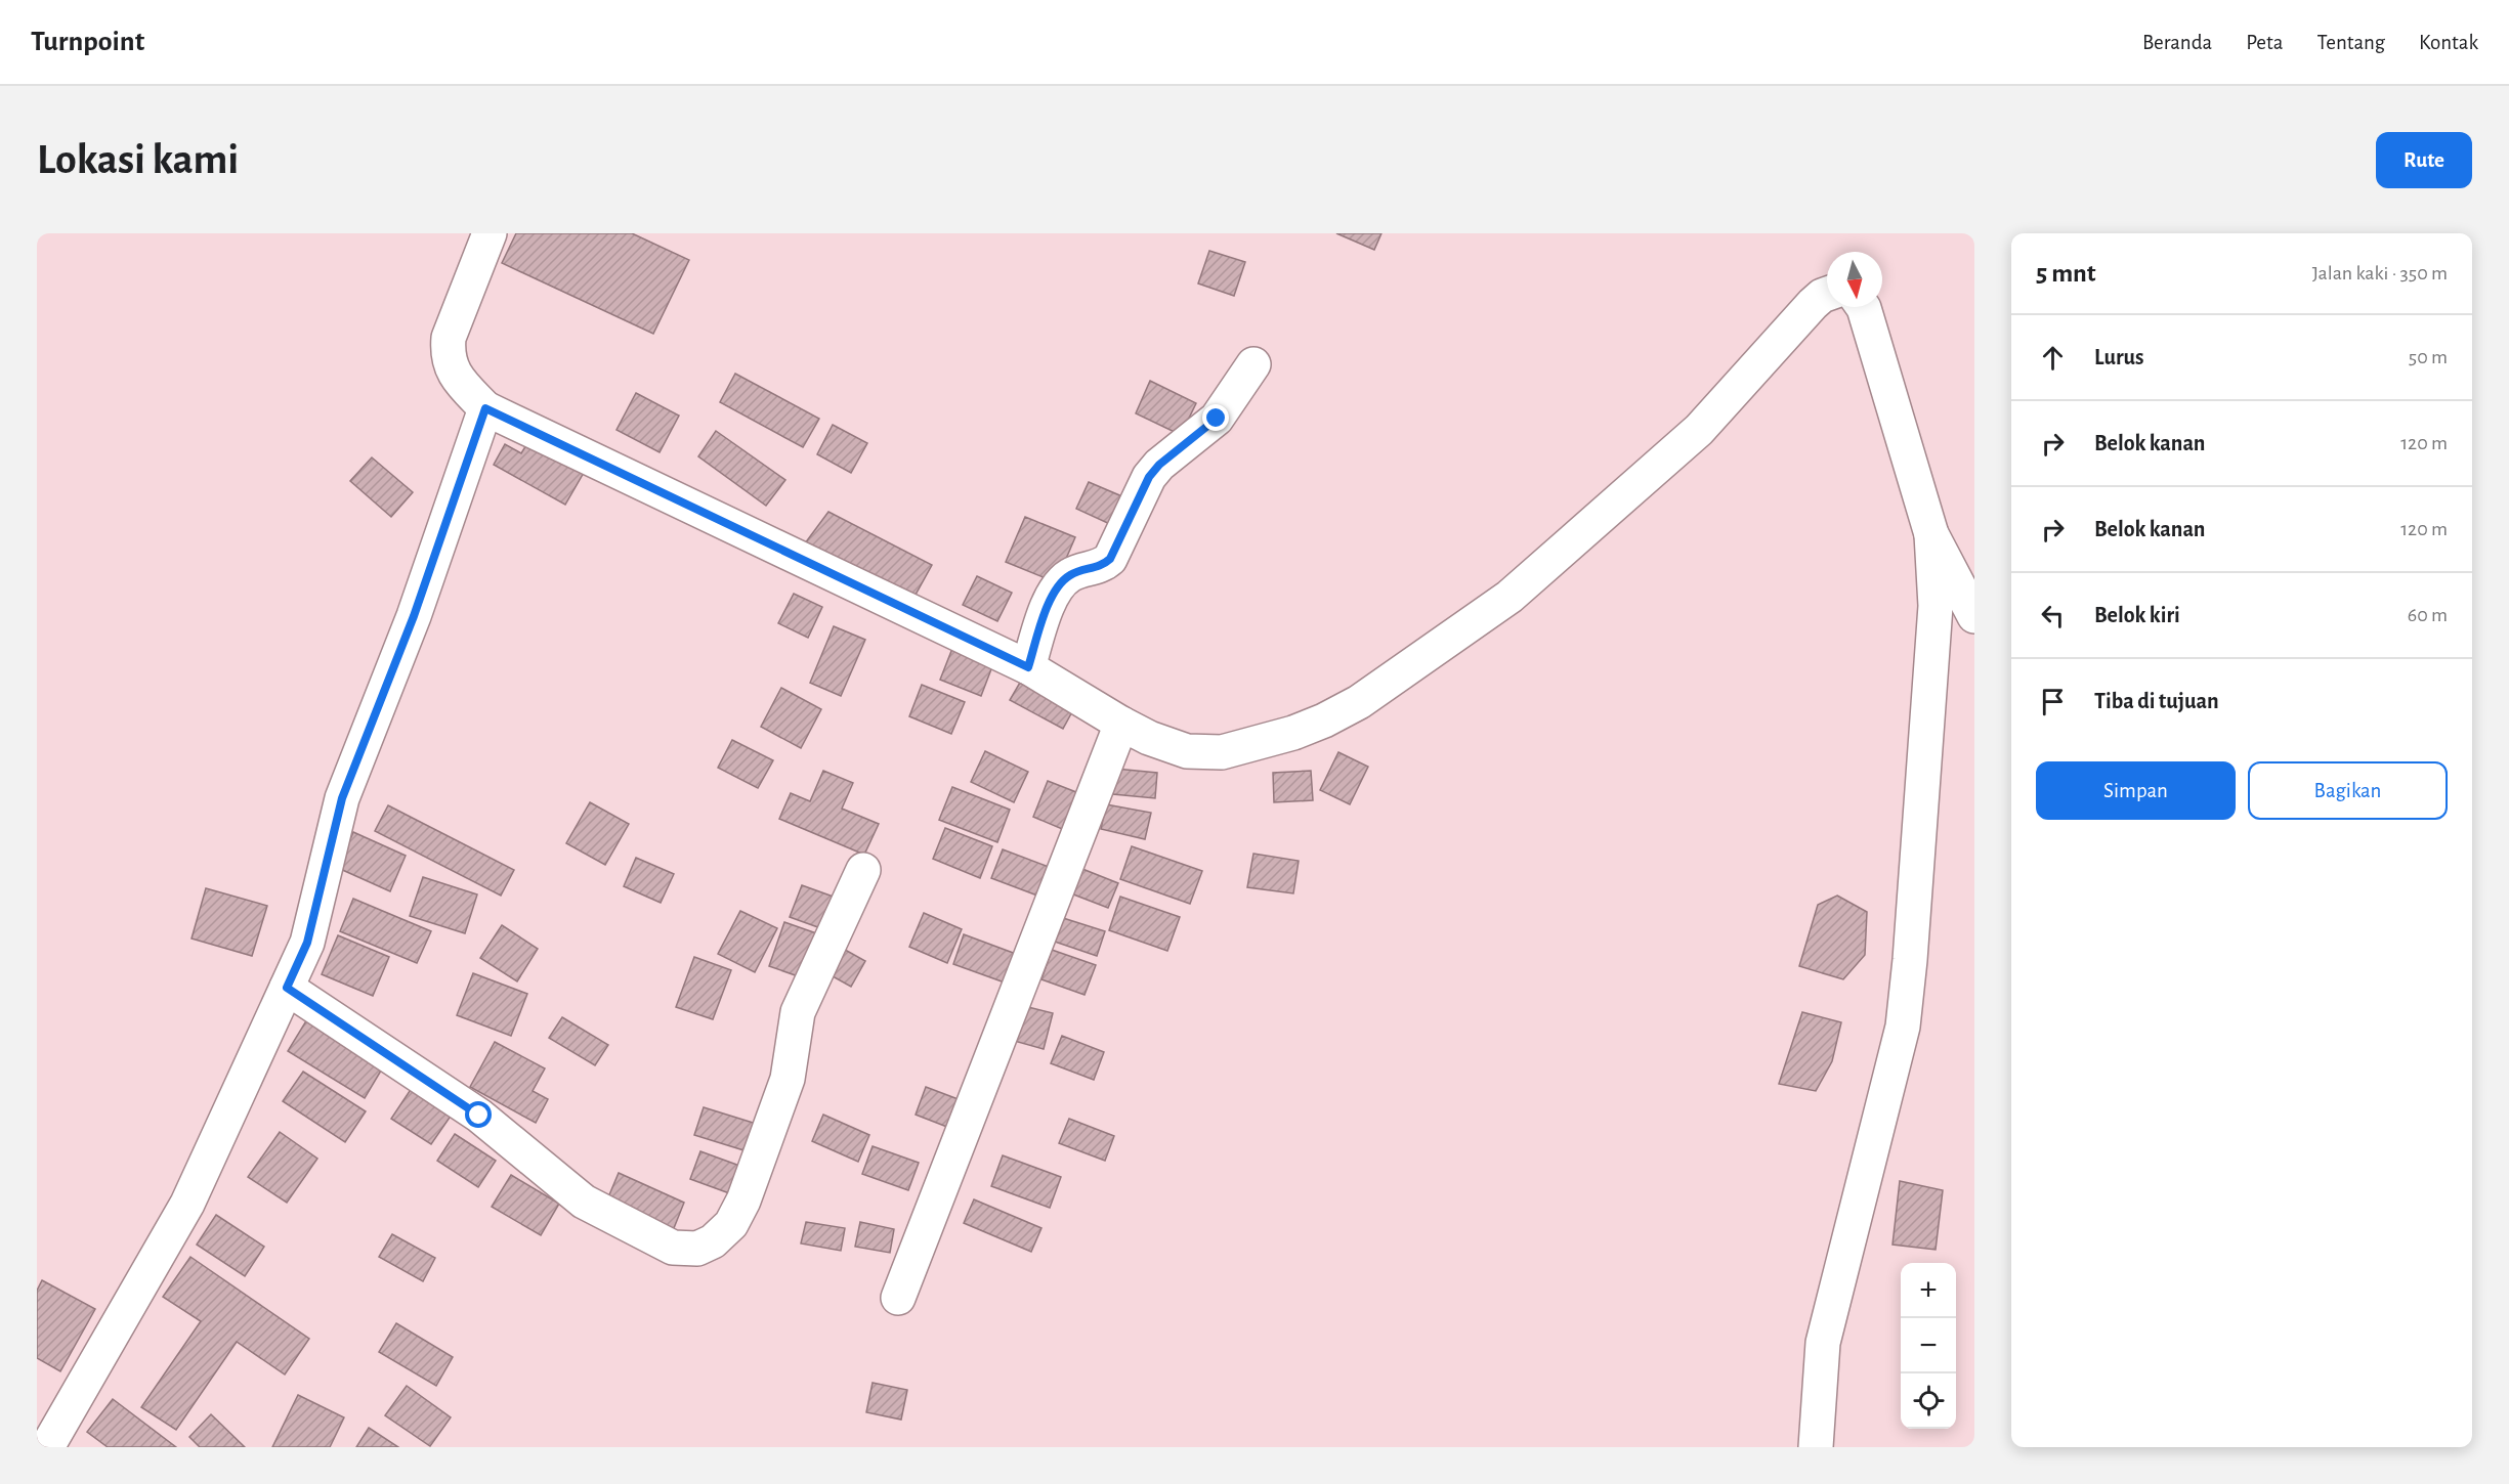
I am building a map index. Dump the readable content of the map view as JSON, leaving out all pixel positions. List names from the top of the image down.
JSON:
{
  "north": "bottom",
  "page": {
    "header": "Turnpoint",
    "nav": [
      "Beranda",
      "Peta",
      "Tentang",
      "Kontak"
    ],
    "buttons": [
      "Rute",
      ["Simpan", "Bagikan"]
    ],
    "title": "Lokasi kami",
    "heading": ["5 mnt", "Jalan kaki · 350 m"],
    "list": [
      ["Lurus", "50 m"],
      ["Belok kanan", "120 m"],
      ["Belok kanan", "120 m"],
      ["Belok kiri", "60 m"],
      "Tiba di tujuan"
    ],
    "map_buttons": ["+", "−"]
  }
}
